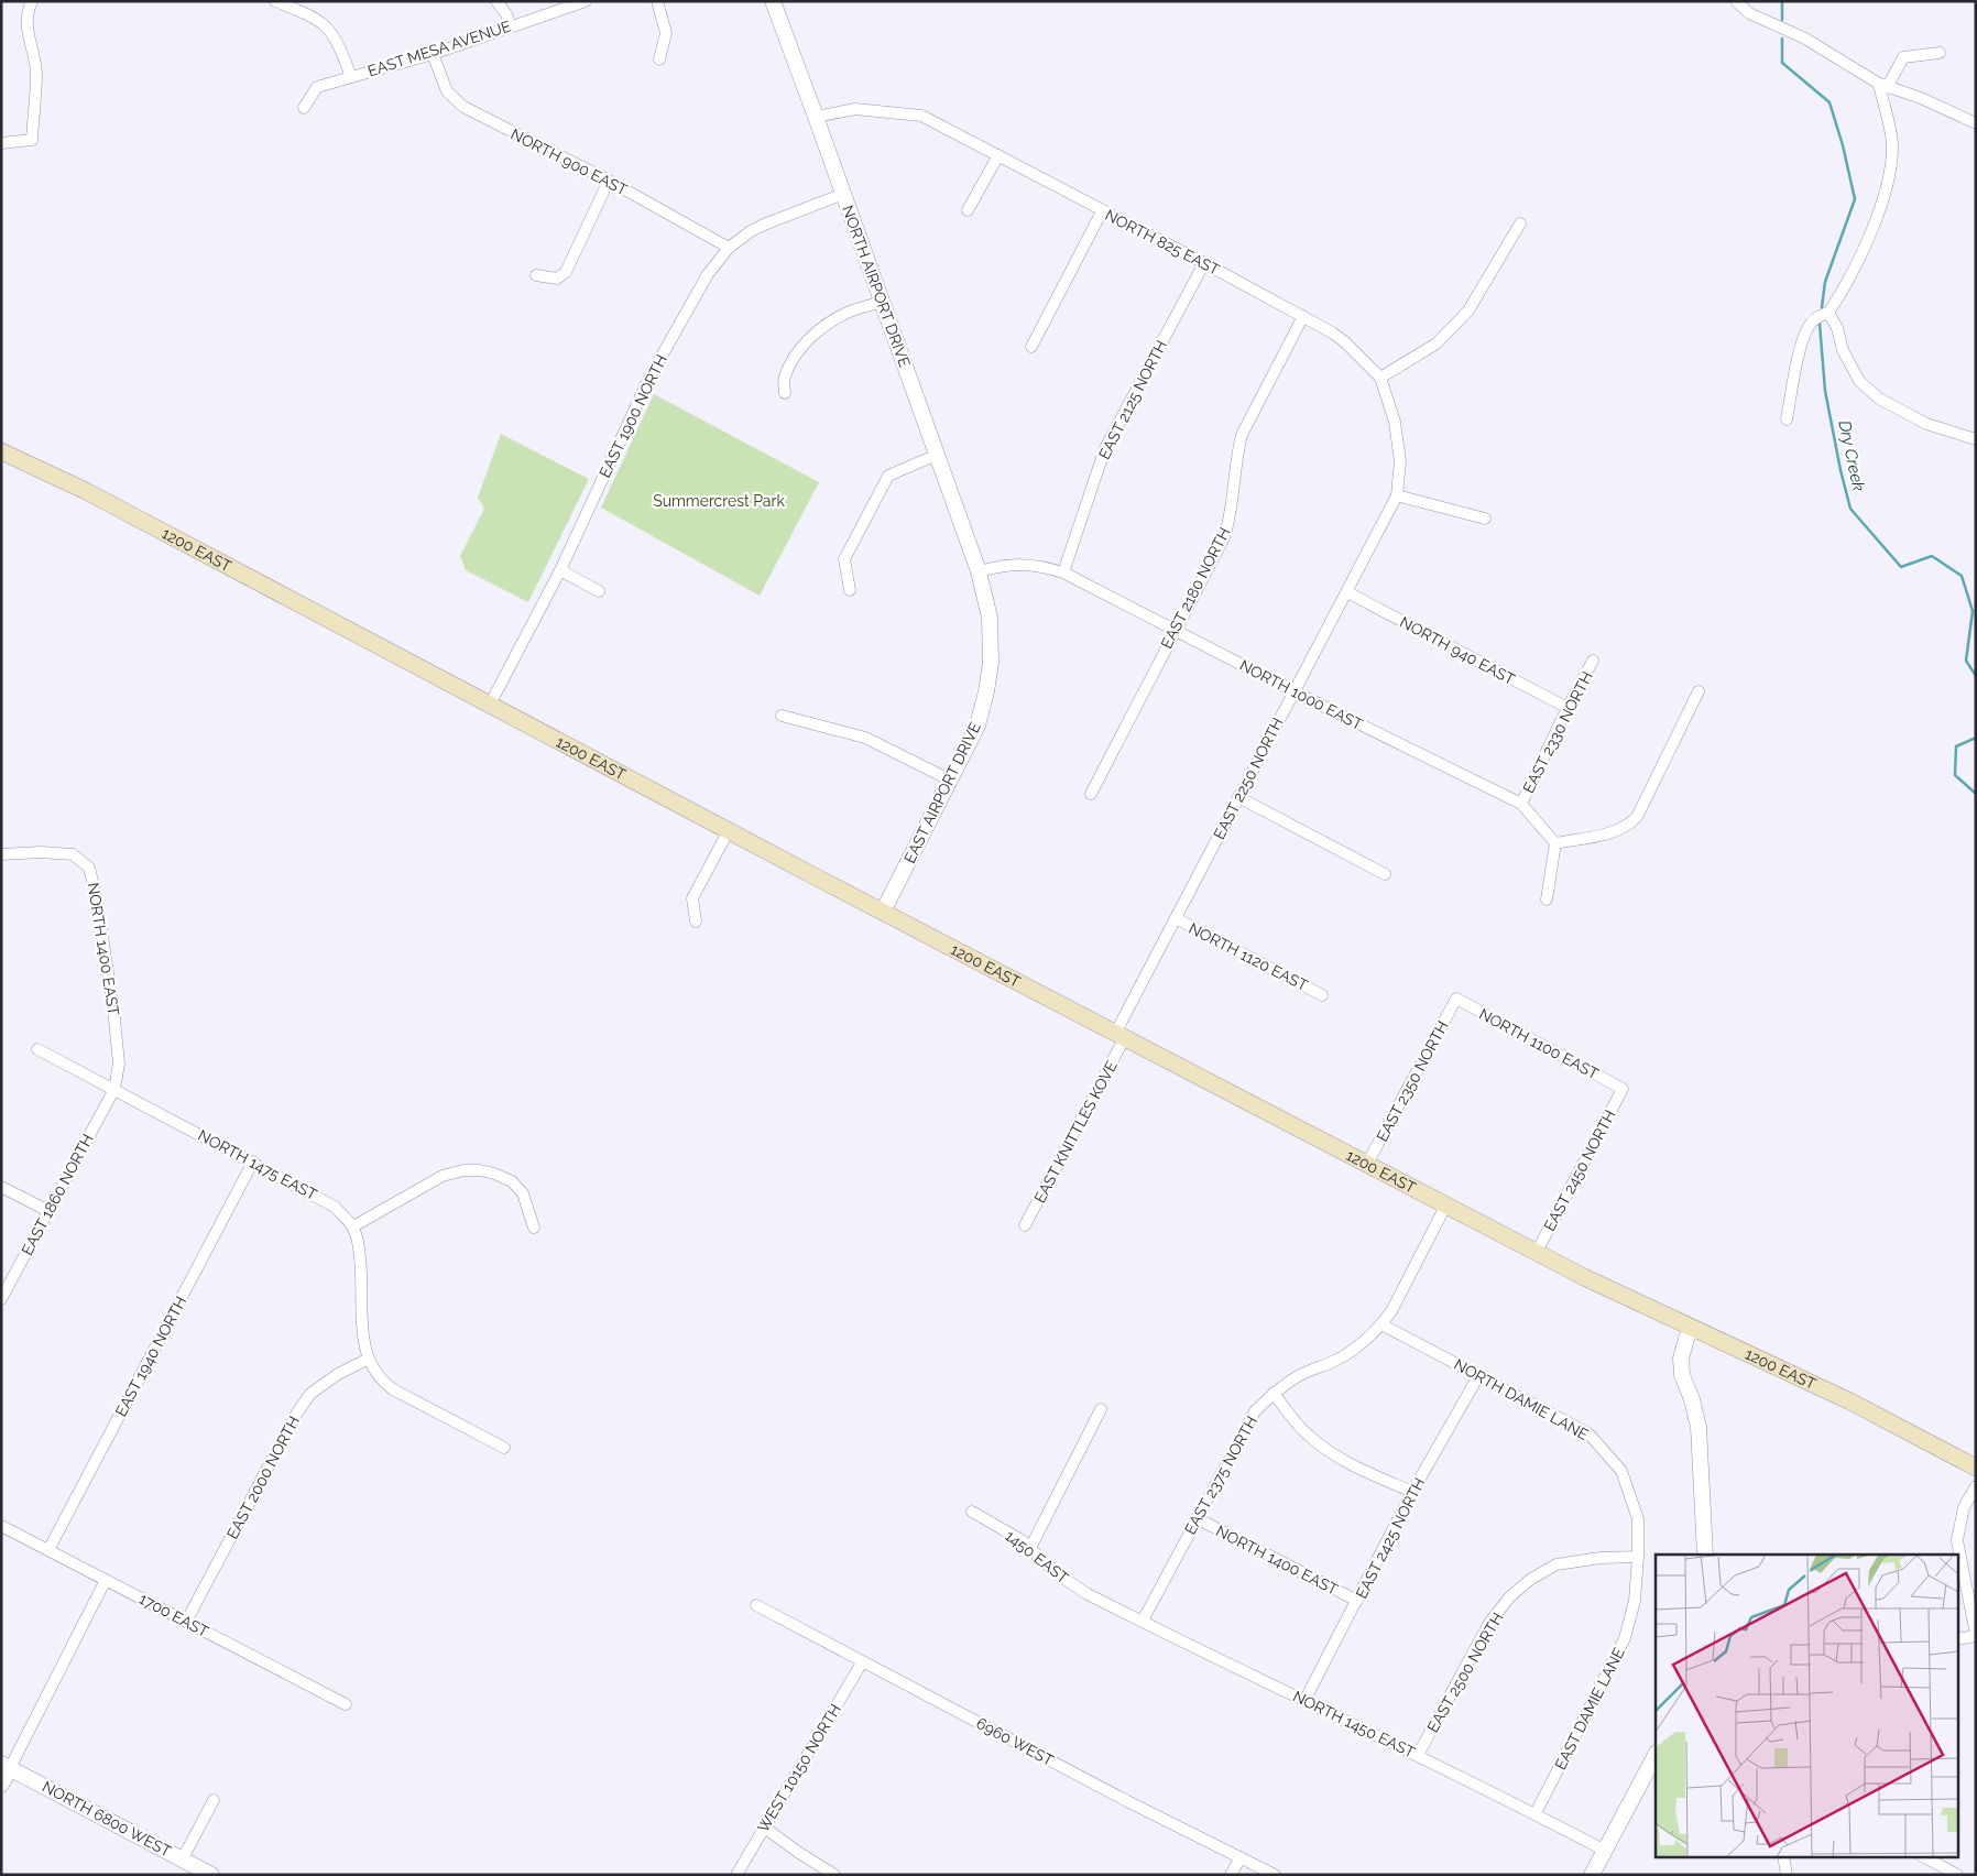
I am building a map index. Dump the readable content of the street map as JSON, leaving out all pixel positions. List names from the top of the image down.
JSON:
{
  "streets": {
    "main road": ["1200 EAST"],
    "street": [
      "EAST MESA AVENUE",
      "NORTH 900 EAST",
      "NORTH 825 EAST",
      "NORTH AIRPORT DRIVE",
      "EAST 2125 NORTH",
      "EAST 1900 NORTH",
      "EAST 2180 NORTH",
      "NORTH 940 EAST",
      "NORTH 1000 EAST",
      "EAST 2330 NORTH",
      "EAST 2250 NORTH",
      "EAST AIRPORT DRIVE",
      "NORTH 1400 EAST",
      "NORTH 1120 EAST",
      "NORTH 1100 EAST",
      "EAST 2350 NORTH",
      "EAST KNITTLES KOVE",
      "NORTH 1475 EAST",
      "EAST 2450 NORTH",
      "EAST 1860 NORTH",
      "EAST 1940 NORTH",
      "NORTH DAMIE LANE",
      "EAST 2375 NORTH",
      "EAST 2000 NORTH",
      "EAST 2425 NORTH",
      "1450 EAST",
      "1700 EAST",
      "EAST 2500 NORTH",
      "EAST DAMIE LANE",
      "NORTH 1450 EAST",
      "6960 WEST",
      "WEST 10150 NORTH",
      "NORTH 6800 WEST"
    ]
  },
  "crossings": [
    ["EAST MESA AVENUE", "NORTH 900 EAST"],
    ["NORTH 900 EAST", "EAST 1900 NORTH"],
    ["NORTH 825 EAST", "NORTH AIRPORT DRIVE"],
    ["NORTH 825 EAST", "EAST 2125 NORTH"],
    ["NORTH 825 EAST", "EAST 2180 NORTH"],
    ["NORTH 825 EAST", "EAST 2250 NORTH"],
    ["NORTH AIRPORT DRIVE", "EAST 1900 NORTH"],
    ["NORTH AIRPORT DRIVE", "NORTH 1000 EAST"],
    ["NORTH AIRPORT DRIVE", "EAST AIRPORT DRIVE"],
    ["EAST 2125 NORTH", "NORTH 1000 EAST"],
    ["EAST 1900 NORTH", "1200 EAST"],
    ["1200 EAST", "EAST 2250 NORTH"],
    ["1200 EAST", "EAST AIRPORT DRIVE"],
    ["1200 EAST", "EAST 2350 NORTH"],
    ["1200 EAST", "EAST KNITTLES KOVE"],
    ["1200 EAST", "EAST 2450 NORTH"],
    ["1200 EAST", "EAST 2375 NORTH"],
    ["EAST 2180 NORTH", "NORTH 1000 EAST"],
    ["NORTH 940 EAST", "EAST 2330 NORTH"],
    ["NORTH 940 EAST", "EAST 2250 NORTH"],
    ["NORTH 1000 EAST", "EAST 2330 NORTH"],
    ["NORTH 1000 EAST", "EAST 2250 NORTH"],
    ["NORTH 1000 EAST", "EAST AIRPORT DRIVE"],
    ["EAST 2250 NORTH", "NORTH 1120 EAST"],
    ["EAST 2250 NORTH", "EAST KNITTLES KOVE"],
    ["NORTH 1400 EAST", "NORTH 1475 EAST"],
    ["NORTH 1400 EAST", "EAST 1860 NORTH"],
    ["NORTH 1400 EAST", "EAST 2375 NORTH"],
    ["NORTH 1400 EAST", "EAST 2425 NORTH"],
    ["NORTH 1100 EAST", "EAST 2350 NORTH"],
    ["NORTH 1100 EAST", "EAST 2450 NORTH"],
    ["NORTH 1475 EAST", "EAST 1860 NORTH"],
    ["NORTH 1475 EAST", "EAST 1940 NORTH"],
    ["EAST 1940 NORTH", "1700 EAST"],
    ["NORTH DAMIE LANE", "EAST 2375 NORTH"],
    ["NORTH DAMIE LANE", "EAST 2425 NORTH"],
    ["NORTH DAMIE LANE", "EAST 2500 NORTH"],
    ["NORTH DAMIE LANE", "EAST DAMIE LANE"],
    ["EAST 2375 NORTH", "NORTH 1450 EAST"],
    ["EAST 2000 NORTH", "1700 EAST"],
    ["EAST 2425 NORTH", "NORTH 1450 EAST"],
    ["1450 EAST", "NORTH 1450 EAST"],
    ["EAST 2500 NORTH", "NORTH 1450 EAST"],
    ["EAST DAMIE LANE", "NORTH 1450 EAST"],
    ["6960 WEST", "WEST 10150 NORTH"]
  ],
  "water": ["Dry Creek"],
  "parks": ["Summercrest Park"]
}
